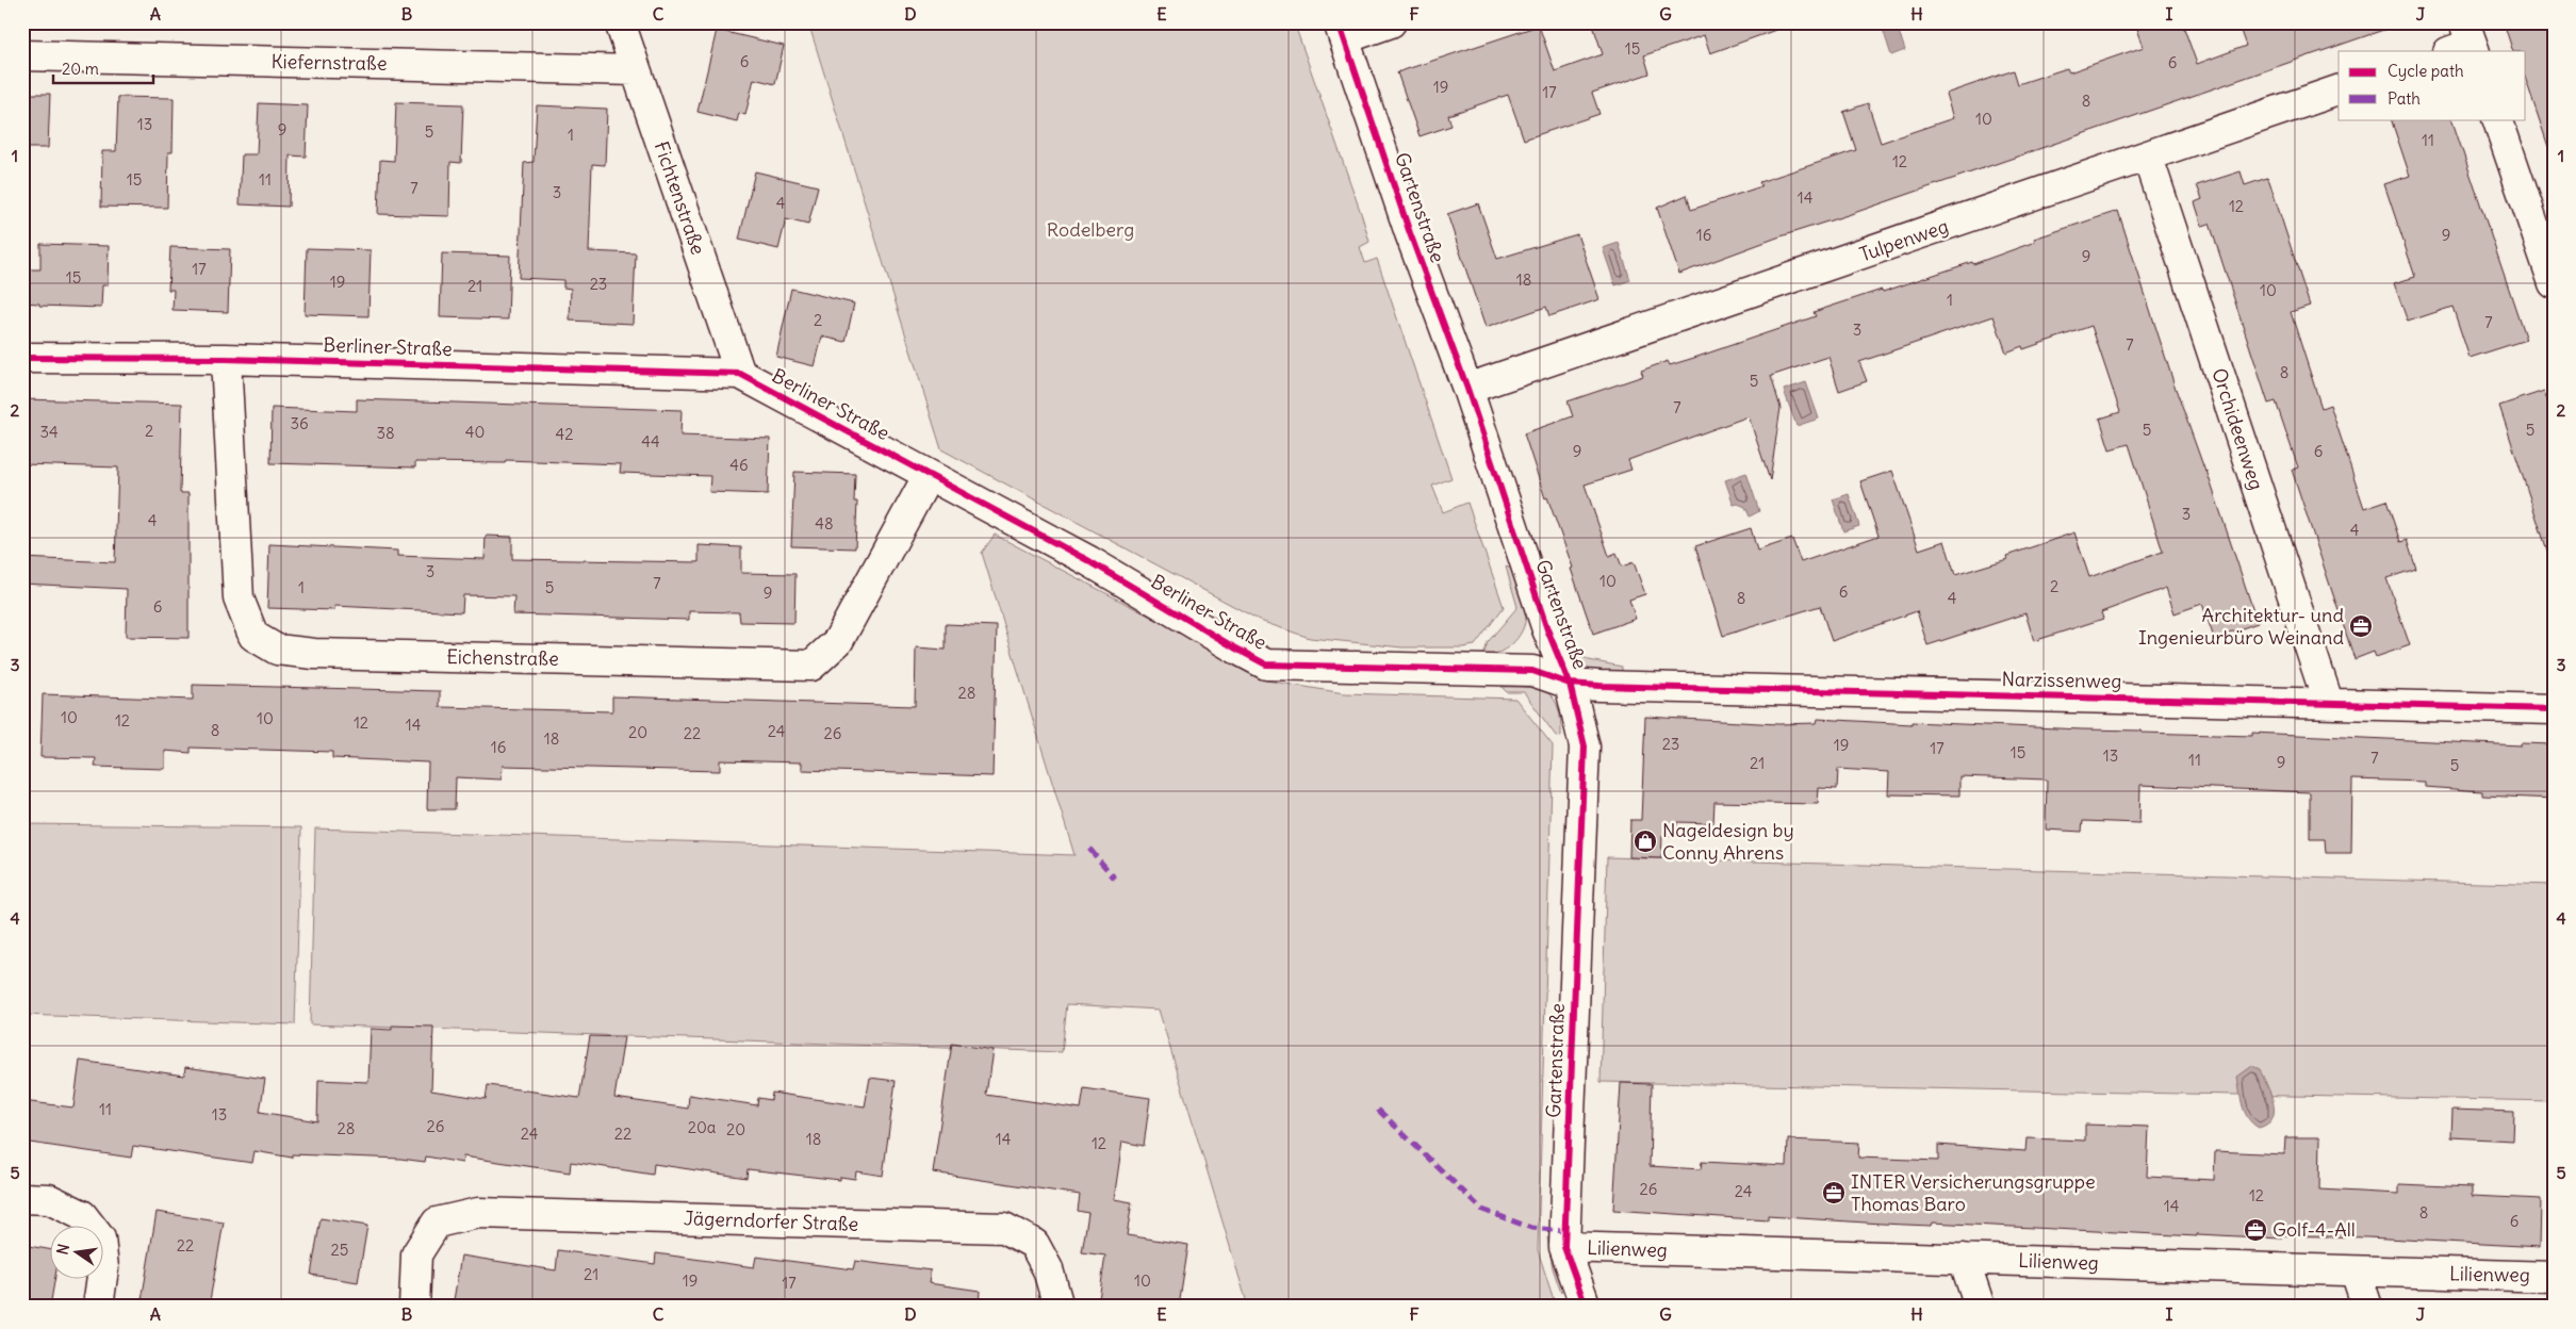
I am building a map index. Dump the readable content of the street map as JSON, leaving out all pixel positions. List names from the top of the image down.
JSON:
{
  "streets": {
    "street": [
      "Kiefernstraße",
      "Fichtenstraße",
      "Gartenstraße",
      "Tulpenweg",
      "Berliner Straße",
      "Orchideenweg",
      "Eichenstraße",
      "Narzissenweg",
      "Jägerndorfer Straße",
      "Lilienweg"
    ]
  },
  "crossings": [
    ["Kiefernstraße", "Fichtenstraße"],
    ["Fichtenstraße", "Berliner Straße"],
    ["Gartenstraße", "Tulpenweg"],
    ["Gartenstraße", "Berliner Straße"],
    ["Gartenstraße", "Narzissenweg"],
    ["Gartenstraße", "Lilienweg"],
    ["Tulpenweg", "Orchideenweg"],
    ["Berliner Straße", "Eichenstraße"],
    ["Berliner Straße", "Narzissenweg"],
    ["Orchideenweg", "Narzissenweg"]
  ],
  "parks": ["Rodelberg"],
  "places": {
    "office": ["Architektur- und Ingenieurbüro Weinand", "INTER Versicherungsgruppe Thomas Baro", "Golf-4-All"],
    "shop": ["Nageldesign by Conny Ahrens"]
  },
  "house_numbers": [
    "15",
    "6",
    "6",
    "19",
    "17",
    "8",
    "10",
    "13",
    "9",
    "5",
    "1",
    "11",
    "12",
    "15",
    "11",
    "7",
    "3",
    "14",
    "4",
    "12",
    "16",
    "9",
    "9",
    "17",
    "15",
    "18",
    "19",
    "23",
    "21",
    "10",
    "1",
    "2",
    "7",
    "3",
    "7",
    "8",
    "5",
    "7",
    "36",
    "5",
    "5",
    "2",
    "34",
    "40",
    "38",
    "42",
    "44",
    "9",
    "6",
    "46",
    "3",
    "4",
    "48",
    "4",
    "3",
    "10",
    "7",
    "2",
    "1",
    "5",
    "6",
    "9",
    "8",
    "4",
    "6",
    "28",
    "10",
    "10",
    "12",
    "12",
    "14",
    "8",
    "24",
    "20",
    "22",
    "26",
    "18",
    "23",
    "19",
    "16",
    "17",
    "15",
    "13",
    "7",
    "11",
    "9",
    "21",
    "5",
    "11",
    "13",
    "26",
    "20a",
    "28",
    "20",
    "24",
    "22",
    "18",
    "14",
    "12",
    "26",
    "24",
    "12",
    "14",
    "8",
    "6",
    "22",
    "25",
    "21",
    "19",
    "10",
    "17"
  ],
  "legend": ["Cycle path", "Path"],
  "scale_bar": "20 m",
  "north": "left",
  "grid": {
    "columns": [
      "A",
      "B",
      "C",
      "D",
      "E",
      "F",
      "G",
      "H",
      "I",
      "J"
    ],
    "rows": [
      "1",
      "2",
      "3",
      "4",
      "5"
    ]
  }
}
